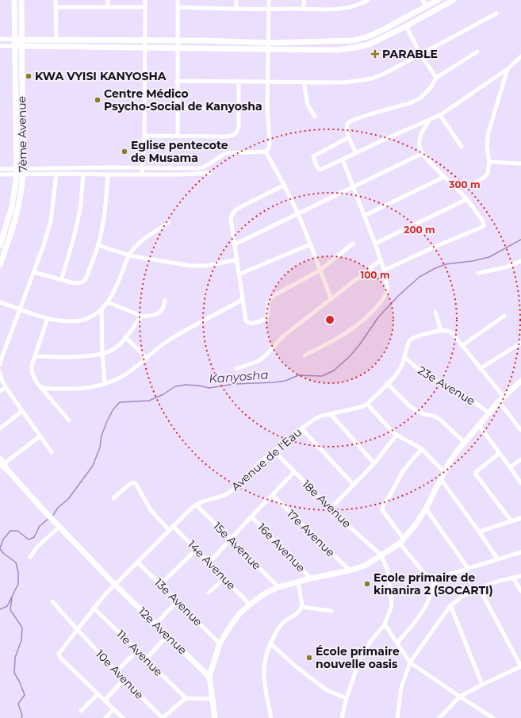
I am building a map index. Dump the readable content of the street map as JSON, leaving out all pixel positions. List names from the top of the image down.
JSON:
{
  "streets": {
    "street": [
      "7ème Avenue",
      "23e Avenue",
      "Avenue de l'Eau",
      "18e Avenue",
      "17e Avenue",
      "15e Avenue",
      "16e Avenue",
      "14e Avenue",
      "13e Avenue",
      "12e Avenue",
      "11e Avenue",
      "10e Avenue"
    ]
  },
  "crossings": [
    ["23e Avenue", "Avenue de l'Eau"],
    ["Avenue de l'Eau", "18e Avenue"],
    ["Avenue de l'Eau", "15e Avenue"],
    ["Avenue de l'Eau", "14e Avenue"],
    ["Avenue de l'Eau", "13e Avenue"],
    ["Avenue de l'Eau", "12e Avenue"],
    ["Avenue de l'Eau", "11e Avenue"],
    ["Avenue de l'Eau", "10e Avenue"]
  ],
  "water": ["Kanyosha"],
  "places": {
    "health": ["PARABLE"],
    "other": [
      "KWA VYISI KANYOSHA",
      "Centre Médico Psycho-Social de Kanyosha",
      "Eglise pentecote de Musama",
      "Ecole primaire de kinanira 2 (SOCARTI)",
      "École primaire nouvelle oasis"
    ]
  },
  "rings": ["300 m", "200 m", "100 m"]
}
